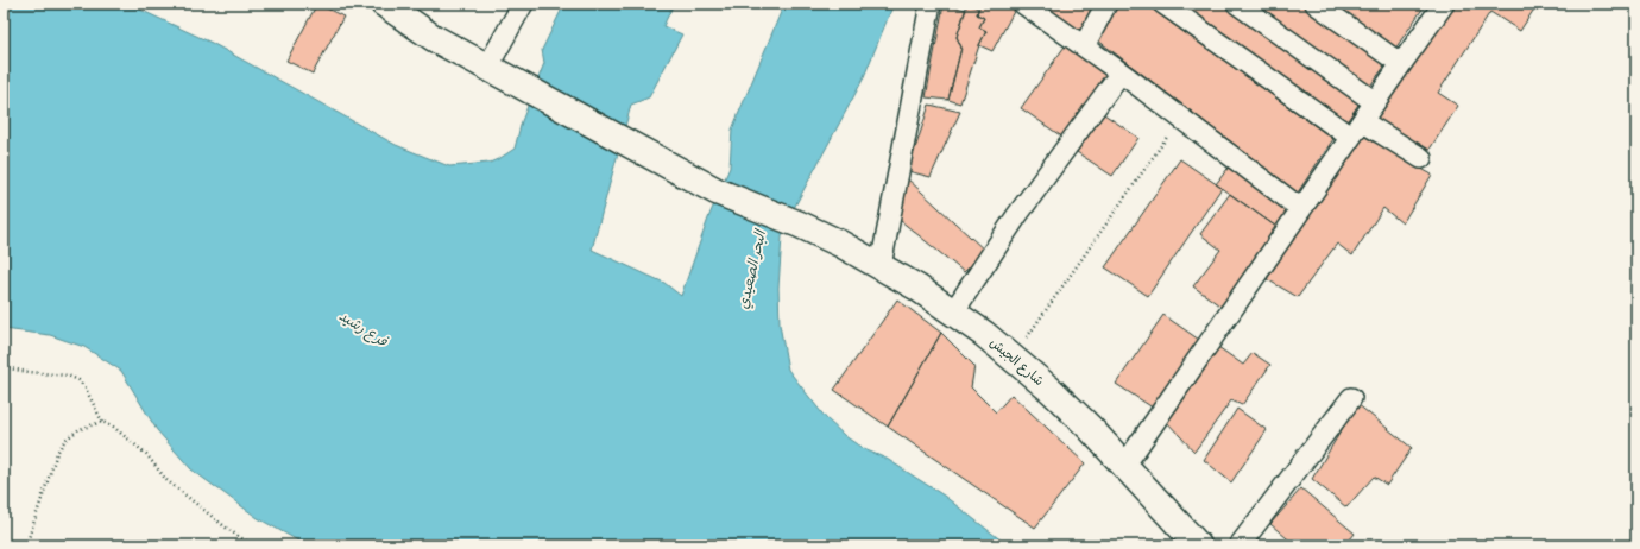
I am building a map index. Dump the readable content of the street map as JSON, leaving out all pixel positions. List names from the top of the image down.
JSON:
{
  "streets": {
    "main road": ["شارع الجيش"]
  },
  "water": ["البحر الصعيدي", "فرع رشيد"]
}
